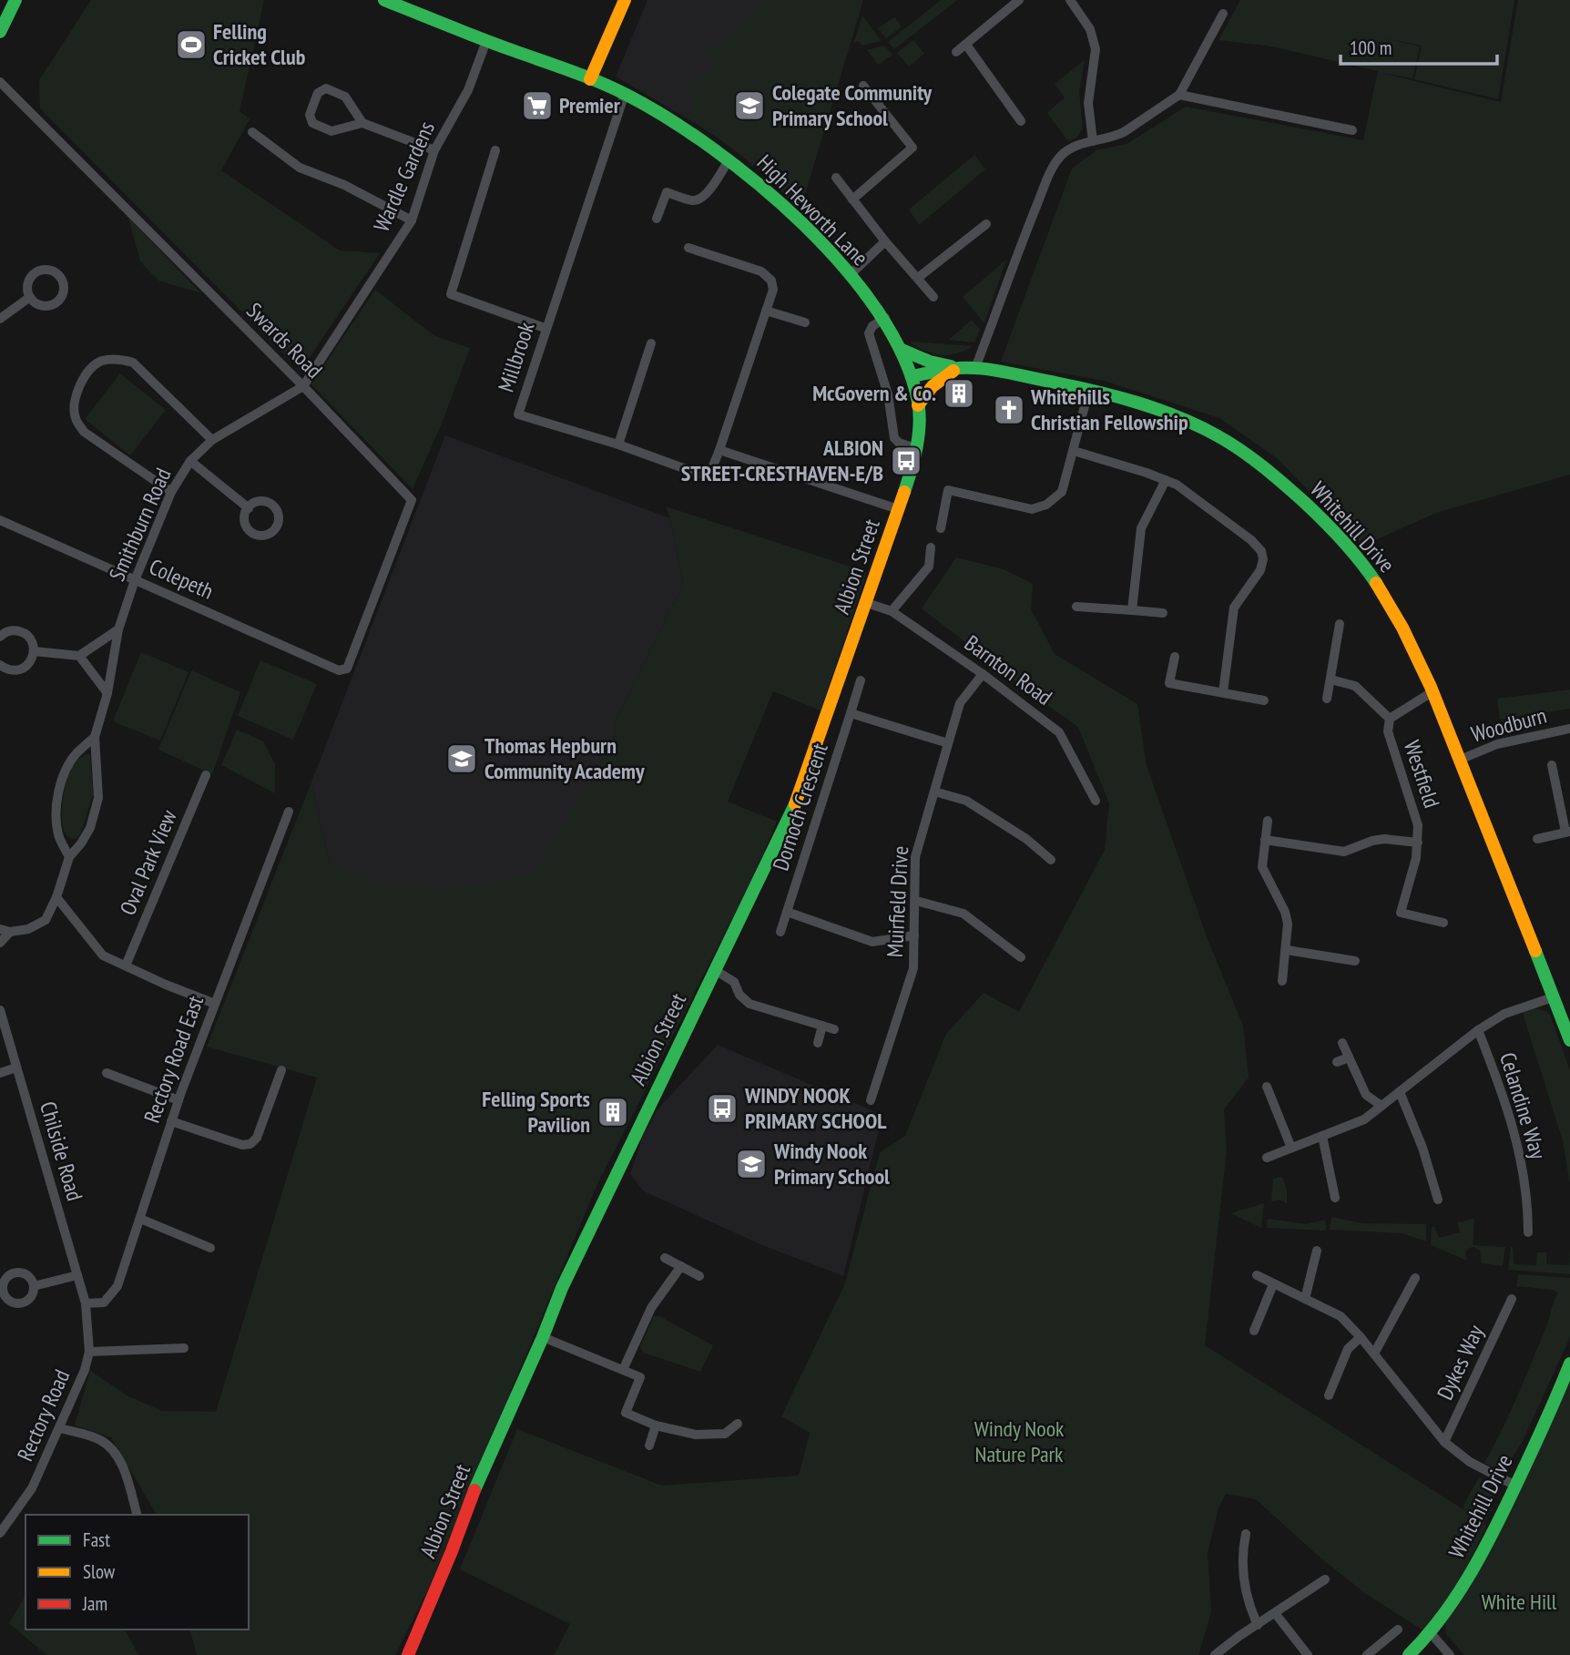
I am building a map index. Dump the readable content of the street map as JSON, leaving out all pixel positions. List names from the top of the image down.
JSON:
{
  "streets": {
    "street": [
      "Wardle Gardens",
      "High Heworth Lane",
      "Swards Road",
      "Millbrook",
      "Smithburn Road",
      "Whitehill Drive",
      "Albion Street",
      "Colepeth",
      "Barnton Road",
      "Woodburn",
      "Westfield",
      "Dornoch Crescent",
      "Oval Park View",
      "Muirfield Drive",
      "Rectory Road East",
      "Celandine Way",
      "Chilside Road",
      "Dykes Way",
      "Rectory Road"
    ]
  },
  "crossings": [
    ["Wardle Gardens", "High Heworth Lane"],
    ["Wardle Gardens", "Swards Road"],
    ["Wardle Gardens", "Smithburn Road"],
    ["High Heworth Lane", "Millbrook"],
    ["High Heworth Lane", "Whitehill Drive"],
    ["High Heworth Lane", "Albion Street"],
    ["Swards Road", "Smithburn Road"],
    ["Swards Road", "Colepeth"],
    ["Smithburn Road", "Colepeth"],
    ["Whitehill Drive", "Woodburn"],
    ["Whitehill Drive", "Westfield"],
    ["Whitehill Drive", "Celandine Way"],
    ["Whitehill Drive", "Dykes Way"],
    ["Albion Street", "Barnton Road"],
    ["Barnton Road", "Muirfield Drive"],
    ["Rectory Road East", "Chilside Road"],
    ["Rectory Road East", "Rectory Road"],
    ["Chilside Road", "Rectory Road"]
  ],
  "parks": ["Windy Nook Nature Park", "White Hill"],
  "places": {
    "sports": ["Felling Cricket Club"],
    "supermarket": ["Premier"],
    "school or university": ["Colegate Community Primary School", "Thomas Hepburn Community Academy", "Windy Nook Primary School"],
    "building": ["McGovern & Co.", "Felling Sports Pavilion"],
    "church": ["Whitehills Christian Fellowship"],
    "bus stop": ["ALBION STREET-CRESTHAVEN-E/B", "WINDY NOOK PRIMARY SCHOOL"]
  },
  "legend": ["Fast", "Slow", "Jam"],
  "scale_bar": "100 m"
}
